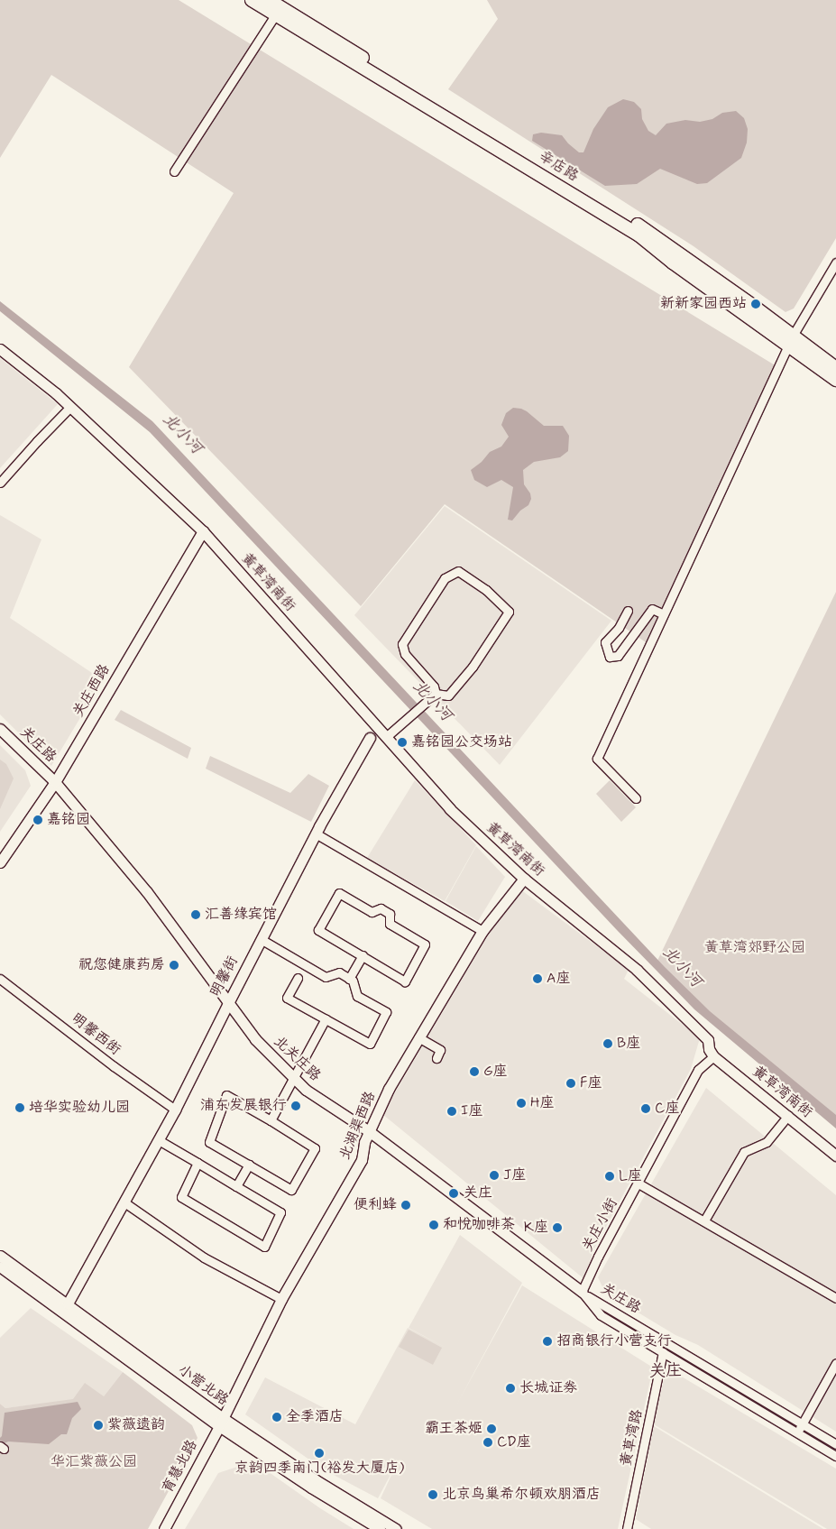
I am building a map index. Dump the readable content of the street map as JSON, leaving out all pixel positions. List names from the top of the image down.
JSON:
{
  "streets": {
    "main road": ["辛店路"],
    "street": [
      "黄草湾南街",
      "关庄西路",
      "关庄路",
      "明馨街",
      "明馨西街",
      "北关庄路",
      "北湖渠西路",
      "关庄小街",
      "小营北路",
      "黄草湾路",
      "育慧北路"
    ]
  },
  "crossings": [
    ["黄草湾南街", "关庄西路"],
    ["黄草湾南街", "北湖渠西路"],
    ["黄草湾南街", "关庄小街"],
    ["关庄西路", "关庄路"],
    ["关庄西路", "北关庄路"],
    ["关庄路", "北关庄路"],
    ["关庄路", "关庄小街"],
    ["关庄路", "黄草湾路"],
    ["明馨街", "明馨西街"],
    ["明馨街", "北关庄路"],
    ["明馨街", "小营北路"],
    ["北关庄路", "北湖渠西路"],
    ["北关庄路", "关庄小街"],
    ["北湖渠西路", "小营北路"],
    ["北湖渠西路", "育慧北路"],
    ["小营北路", "育慧北路"]
  ],
  "districts": ["关庄"],
  "water": ["北小河"],
  "parks": ["黄草湾郊野公园", "华汇紫薇公园"],
  "places": [
    "新新家园西站",
    "嘉铭园公交场站",
    "嘉铭园",
    "汇善缘宾馆",
    "祝您健康药房",
    "A座",
    "B座",
    "G座",
    "F座",
    "H座",
    "浦东发展银行",
    "培华实验幼儿园",
    "C座",
    "I座",
    "J座",
    "L座",
    "关庄",
    "便利蜂",
    "和悦咖啡茶",
    "K座",
    "招商银行小营支行",
    "长城证券",
    "全季酒店",
    "紫薇遗韵",
    "霸王茶姬",
    "CD座",
    "京韵四季南门(裕发大厦店)",
    "北京鸟巢希尔顿欢朋酒店"
  ]
}
